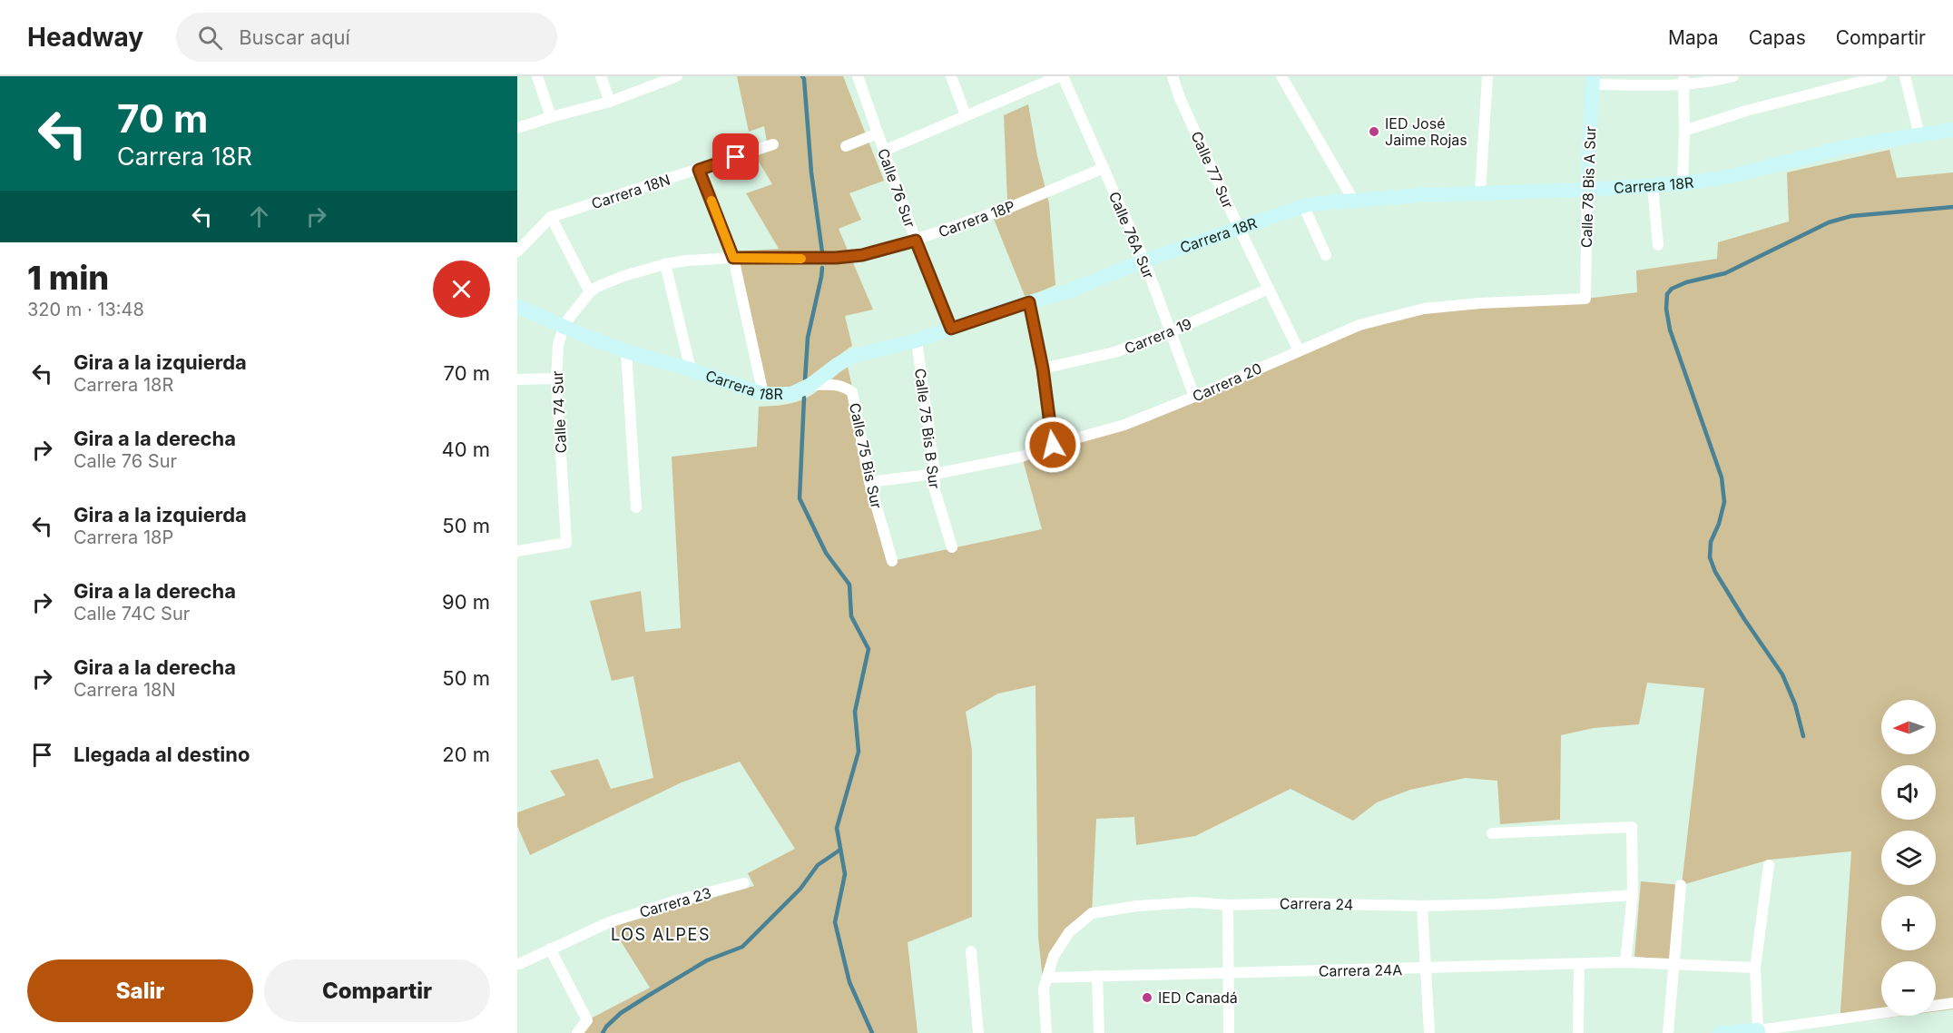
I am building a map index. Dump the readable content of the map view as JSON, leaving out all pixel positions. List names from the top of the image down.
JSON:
{
  "streets": {
    "street": [
      "Calle 77 Sur",
      "Carrera 18R",
      "Calle 78 Bis A Sur",
      "Calle 76 Sur",
      "Carrera 18N",
      "Carrera 18P",
      "Calle 76A Sur",
      "Carrera 19",
      "Carrera 20",
      "Calle 74 Sur",
      "Calle 75 Bis B Sur",
      "Calle 75 Bis Sur",
      "Carrera 23",
      "Carrera 24",
      "Carrera 24A"
    ]
  },
  "crossings": [
    ["Calle 77 Sur", "Carrera 18R"],
    ["Calle 77 Sur", "Carrera 19"],
    ["Calle 77 Sur", "Carrera 20"],
    ["Carrera 18R", "Calle 78 Bis A Sur"],
    ["Carrera 18R", "Calle 76 Sur"],
    ["Carrera 18R", "Calle 76A Sur"],
    ["Carrera 18R", "Calle 74 Sur"],
    ["Carrera 18R", "Calle 75 Bis B Sur"],
    ["Carrera 18R", "Calle 75 Bis Sur"],
    ["Calle 78 Bis A Sur", "Carrera 20"],
    ["Calle 76 Sur", "Carrera 18P"],
    ["Carrera 18P", "Calle 76A Sur"],
    ["Carrera 18P", "Calle 74 Sur"],
    ["Calle 76A Sur", "Carrera 19"],
    ["Calle 76A Sur", "Carrera 20"],
    ["Carrera 20", "Calle 75 Bis B Sur"],
    ["Carrera 20", "Calle 75 Bis Sur"],
    ["Carrera 24", "Carrera 24A"]
  ],
  "districts": ["LOS ALPES"],
  "places": ["IED José Jaime Rojas", "IED Canadá"],
  "north": "left",
  "page": {
    "header": "Headway",
    "search": "Buscar aquí",
    "nav": ["Mapa", "Capas", "Compartir"],
    "turn": ["70 m", "Carrera 18R"],
    "heading": ["1 min", "320 m · 13:48"],
    "list": [
      {
        "name": "Gira a la izquierda",
        "note": "Carrera 18R",
        "value": "70 m"
      },
      {
        "name": "Gira a la derecha",
        "note": "Calle 76 Sur",
        "value": "40 m"
      },
      {
        "name": "Gira a la izquierda",
        "note": "Carrera 18P",
        "value": "50 m"
      },
      {
        "name": "Gira a la derecha",
        "note": "Calle 74C Sur",
        "value": "90 m"
      },
      {
        "name": "Gira a la derecha",
        "note": "Carrera 18N",
        "value": "50 m"
      },
      {
        "name": "Llegada al destino",
        "value": "20 m"
      }
    ],
    "map_buttons": ["+", "−"],
    "buttons": ["Salir", "Compartir"]
  }
}
